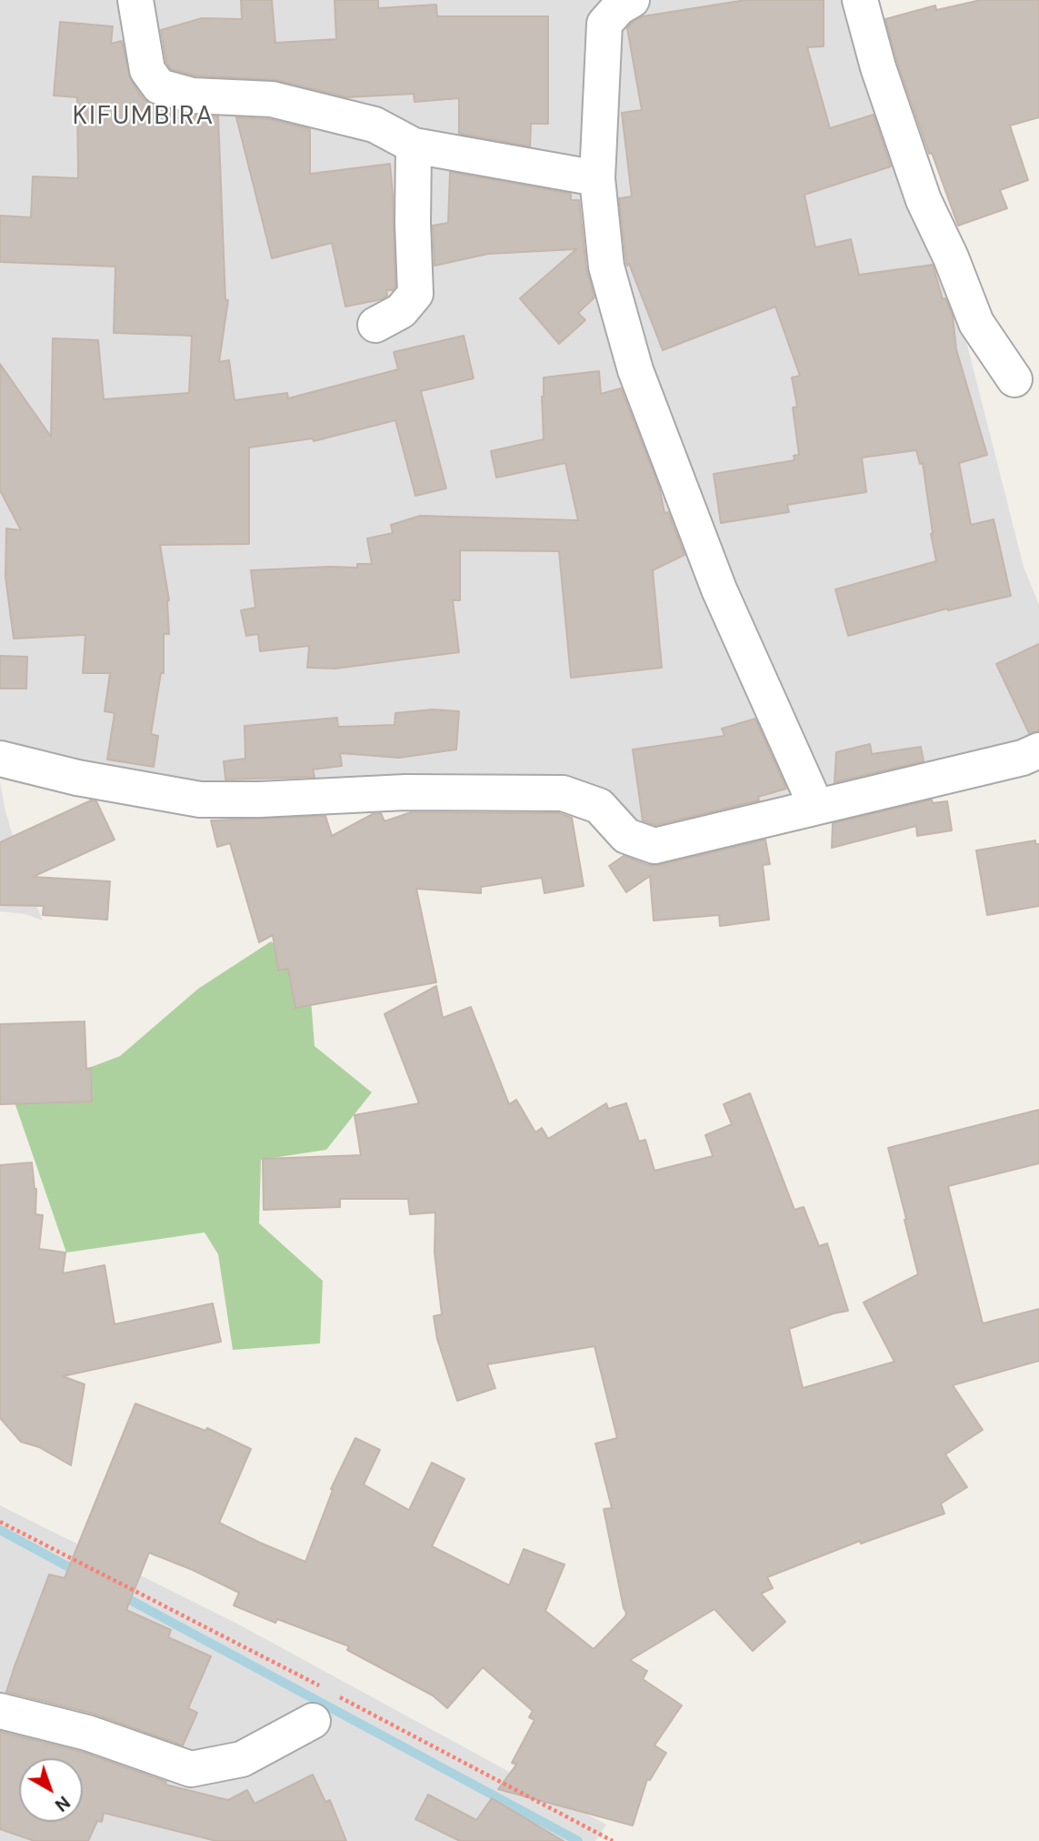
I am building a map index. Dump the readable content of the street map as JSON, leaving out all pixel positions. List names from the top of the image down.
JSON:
{
  "districts": ["KIFUMBIRA"],
  "north": "bottom right"
}
